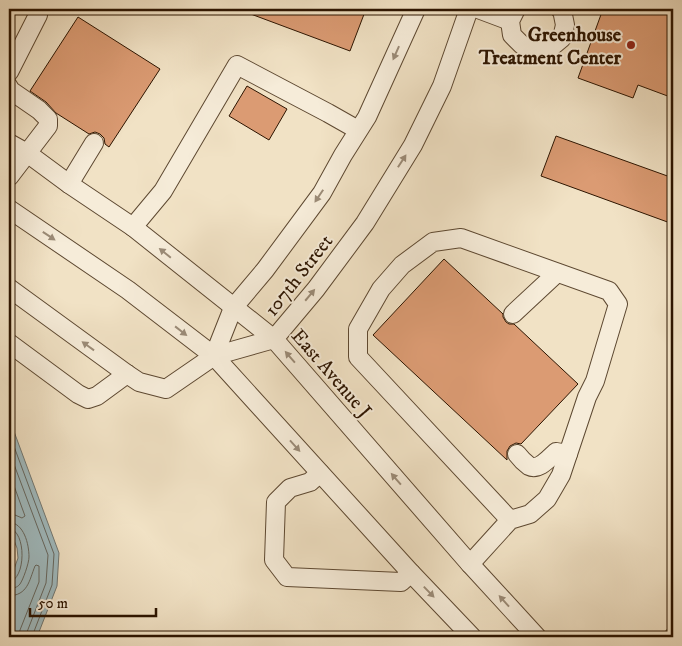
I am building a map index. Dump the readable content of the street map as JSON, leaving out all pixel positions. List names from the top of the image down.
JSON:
{
  "streets": {
    "street": ["107th Street", "East Avenue J"]
  },
  "crossings": [
    ["107th Street", "East Avenue J"]
  ],
  "places": ["Greenhouse Treatment Center"],
  "scale_bar": "50 m"
}
